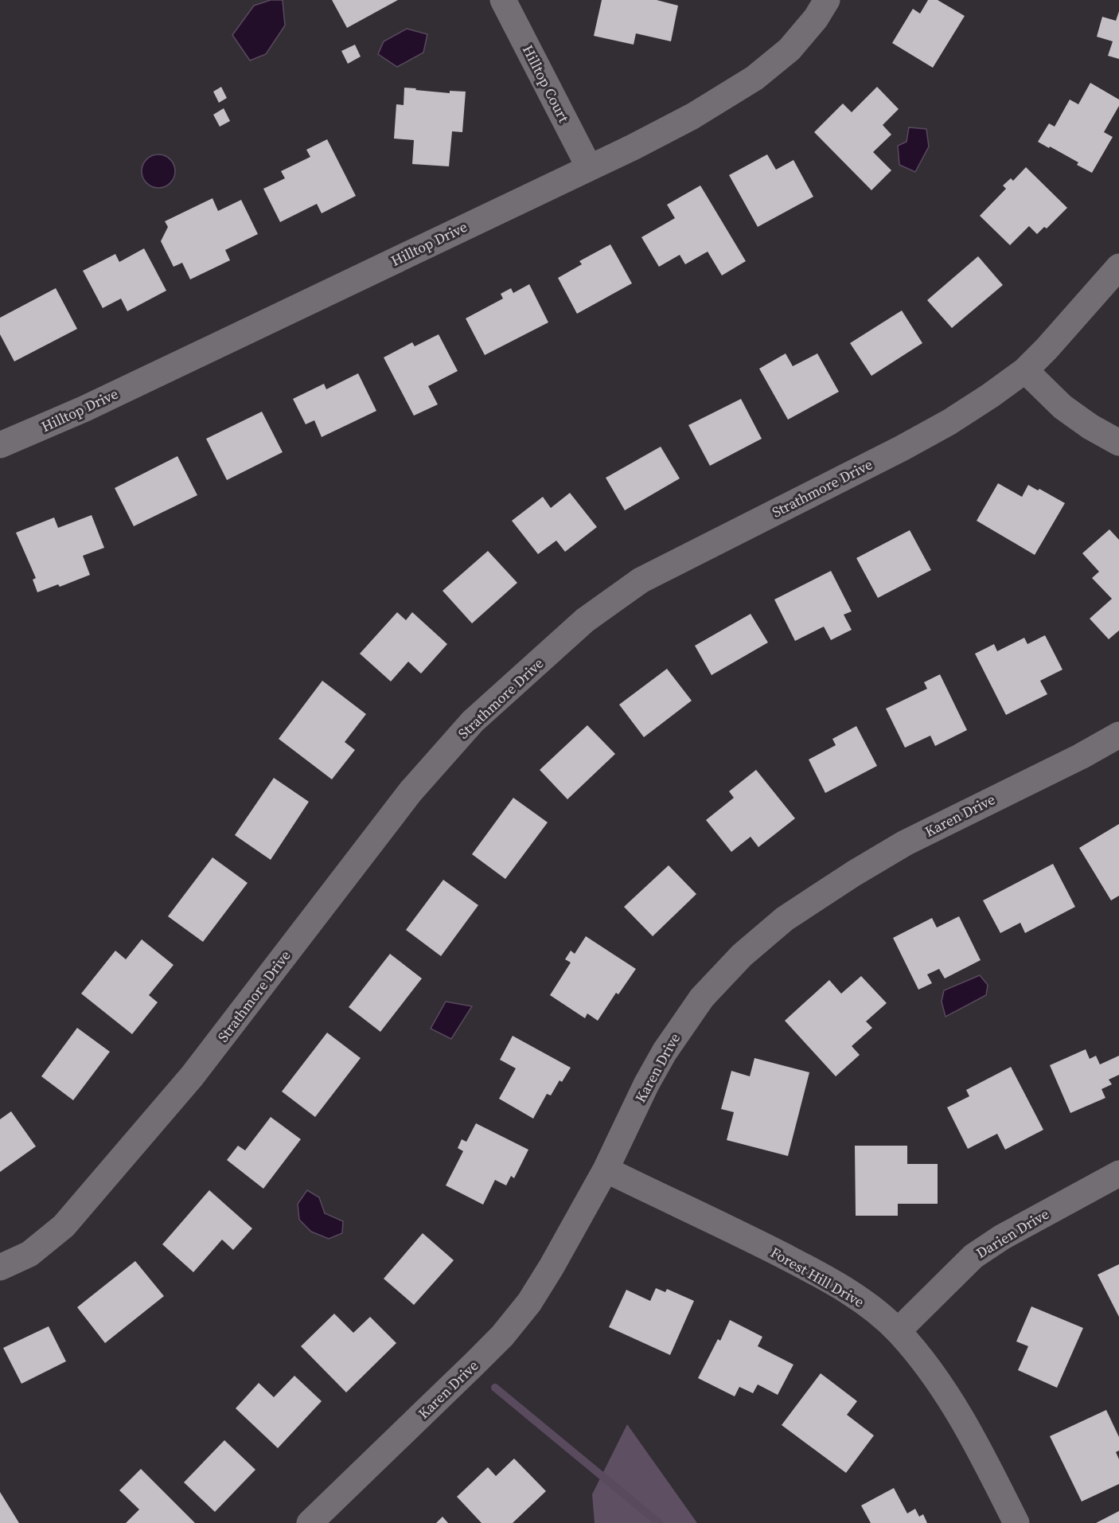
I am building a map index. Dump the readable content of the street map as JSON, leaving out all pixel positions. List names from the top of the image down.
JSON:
{
  "streets": {
    "street": [
      "Hilltop Court",
      "Hilltop Drive",
      "Strathmore Drive",
      "Karen Drive",
      "Darien Drive",
      "Forest Hill Drive"
    ]
  },
  "crossings": [
    ["Hilltop Court", "Hilltop Drive"],
    ["Karen Drive", "Forest Hill Drive"],
    ["Darien Drive", "Forest Hill Drive"]
  ]
}
